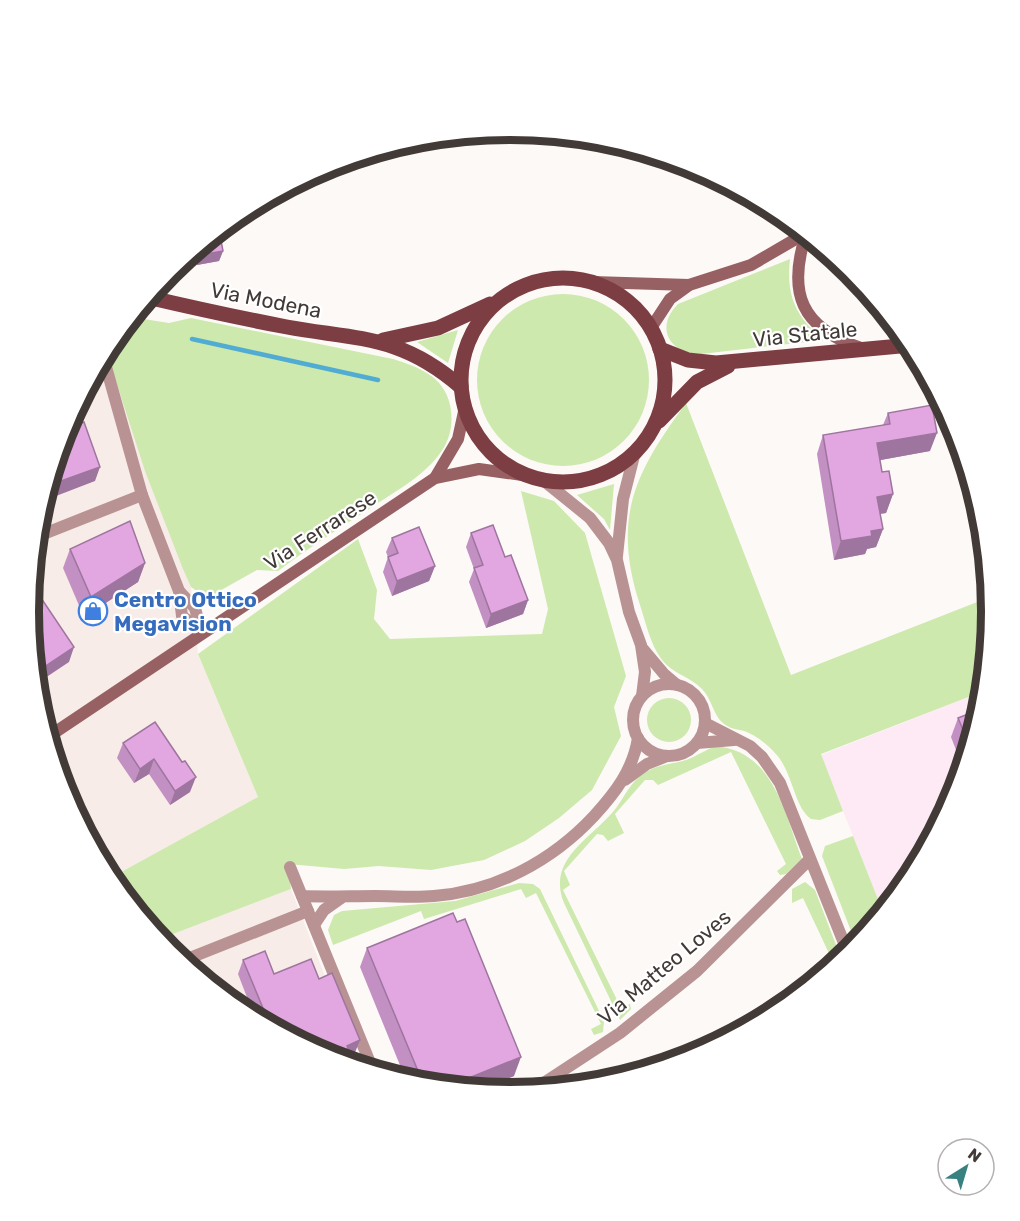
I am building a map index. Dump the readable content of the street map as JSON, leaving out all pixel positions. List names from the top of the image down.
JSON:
{
  "streets": {
    "main road": ["Via Modena", "Via Statale", "Via Ferrarese"],
    "street": ["Via Matteo Loves"]
  },
  "crossings": [
    ["Via Modena", "Via Statale"],
    ["Via Modena", "Via Ferrarese"],
    ["Via Statale", "Via Ferrarese"]
  ],
  "places": {
    "shop": ["Centro Ottico Megavision"]
  },
  "north": "top right"
}
